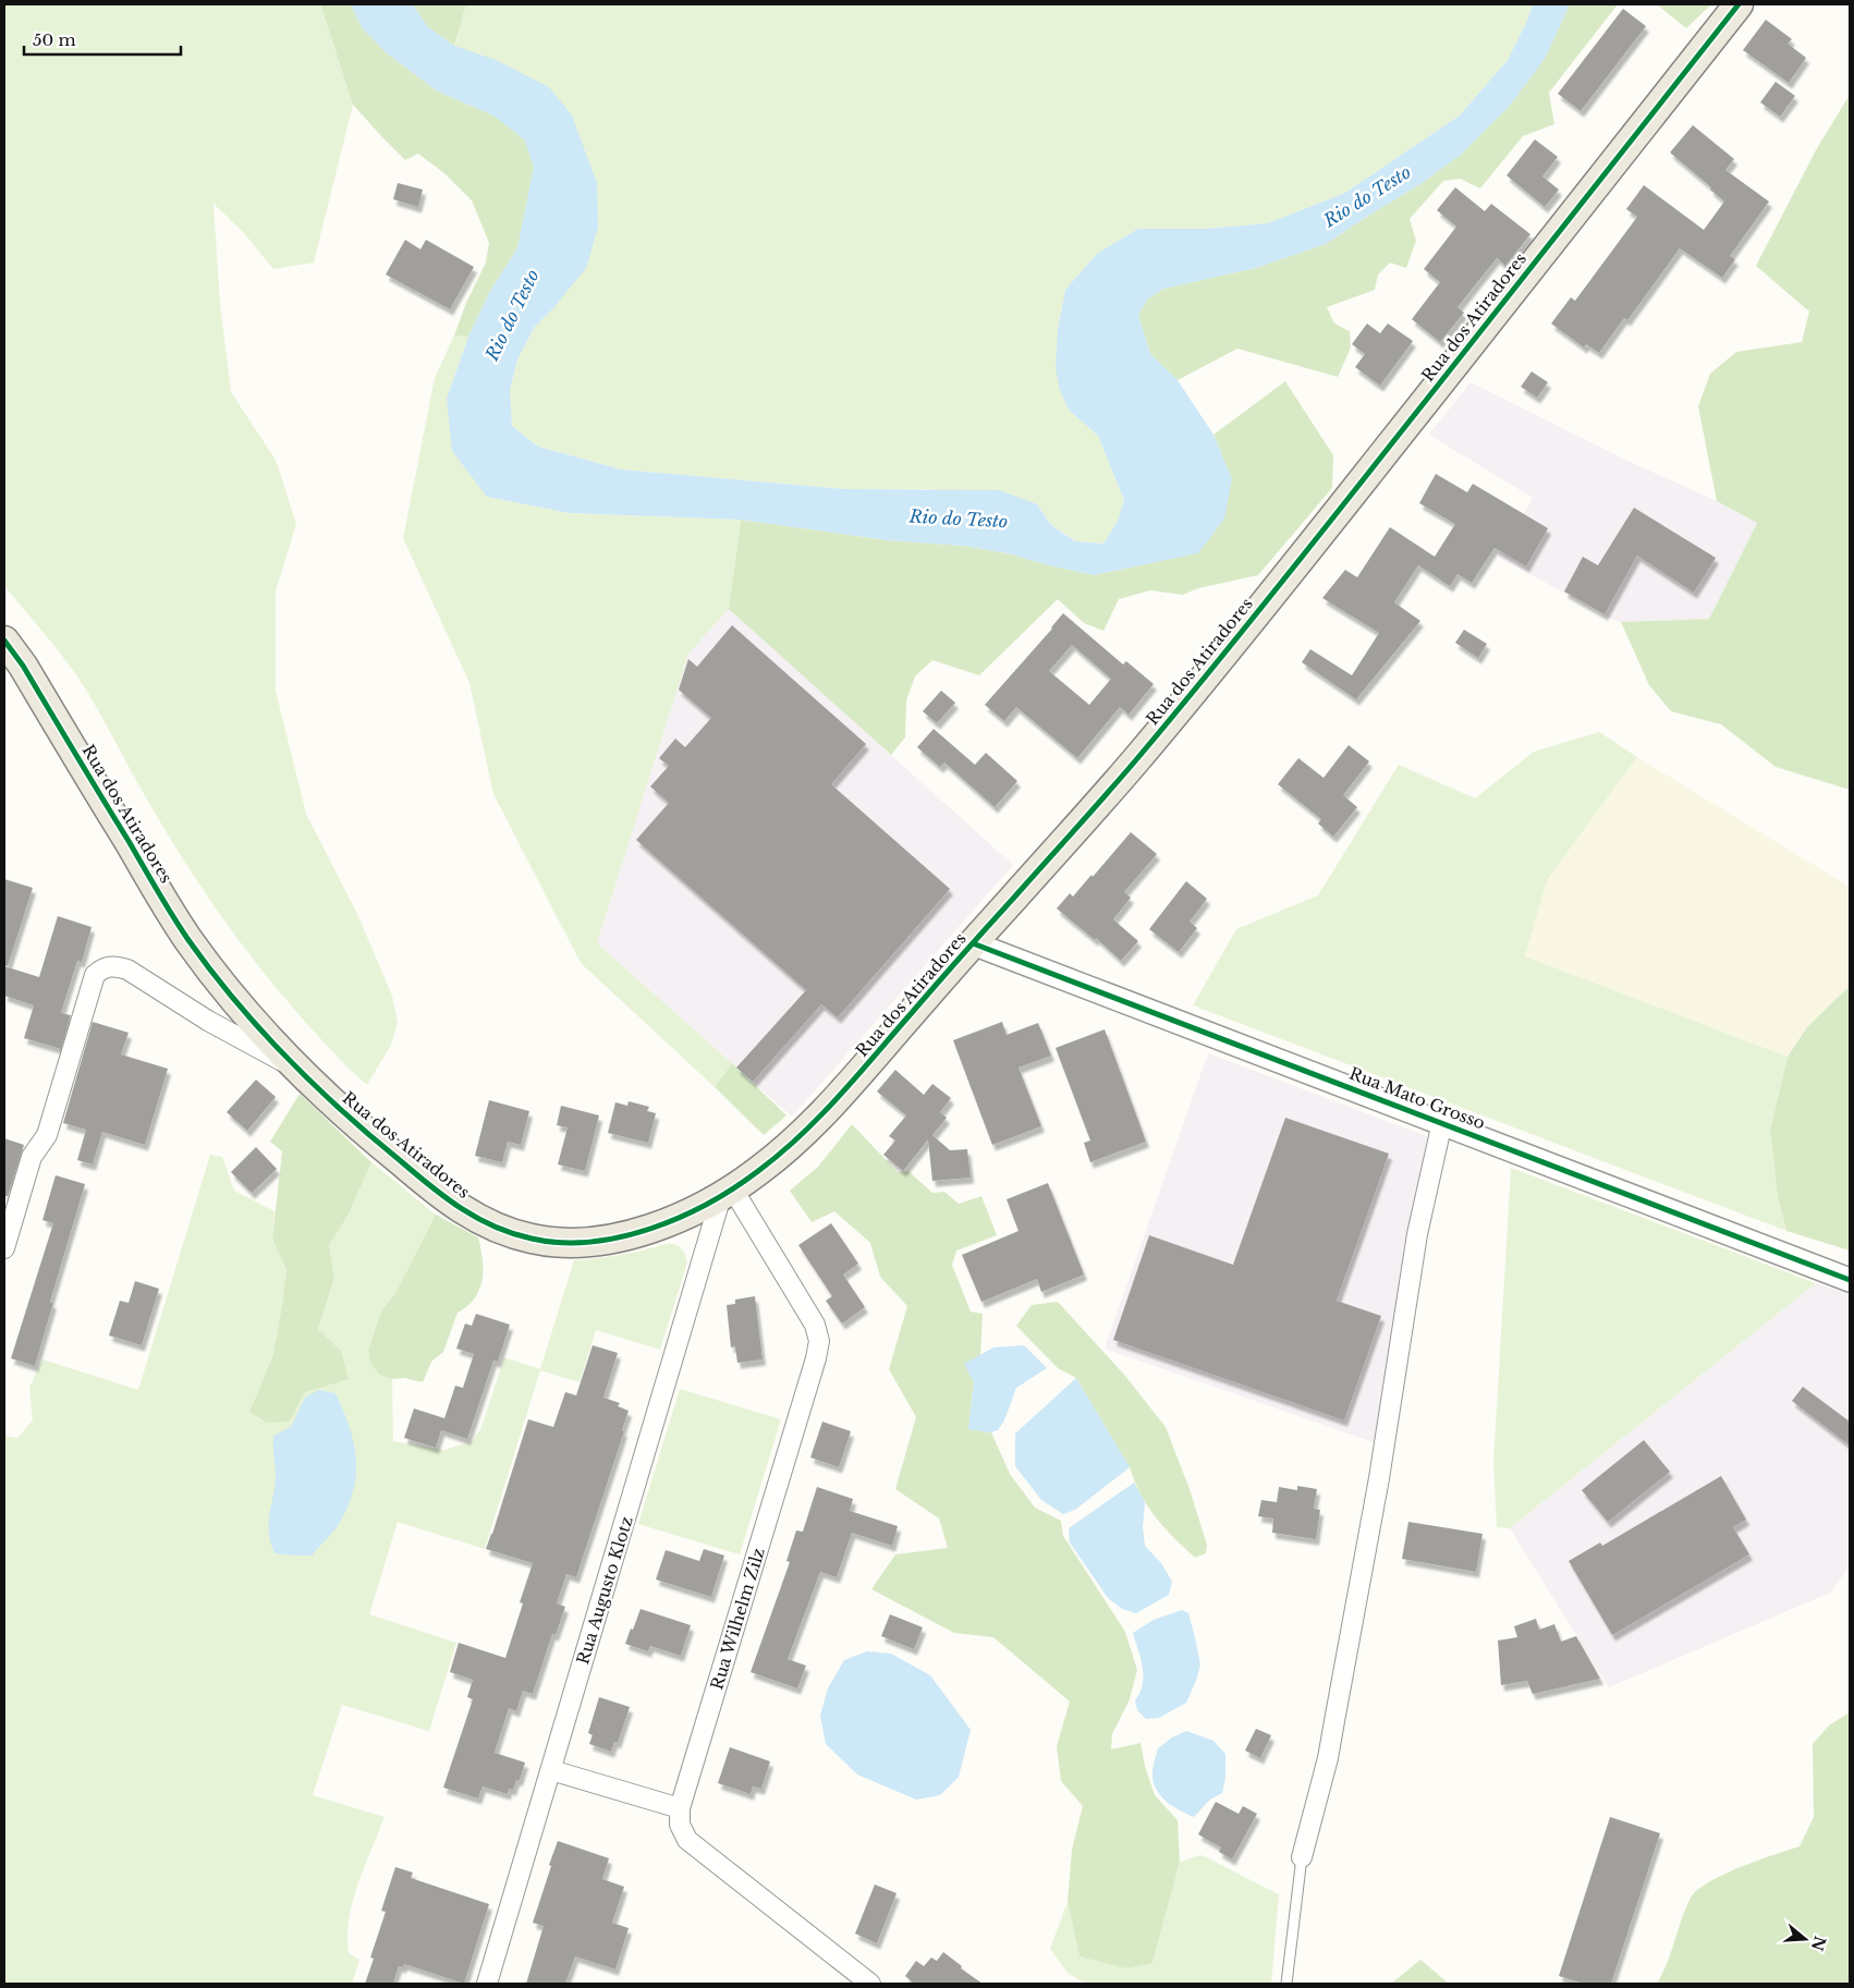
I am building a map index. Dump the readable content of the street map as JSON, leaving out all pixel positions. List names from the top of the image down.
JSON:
{
  "streets": {
    "main road": ["Rua dos Atiradores"],
    "street": ["Rua Mato Grosso", "Rua Augusto Klotz", "Rua Wilhelm Zilz"]
  },
  "crossings": [
    ["Rua dos Atiradores", "Rua Mato Grosso"],
    ["Rua dos Atiradores", "Rua Augusto Klotz"],
    ["Rua dos Atiradores", "Rua Wilhelm Zilz"],
    ["Rua Augusto Klotz", "Rua Wilhelm Zilz"]
  ],
  "water": ["Rio do Testo"],
  "scale_bar": "50 m",
  "north": "right"
}
